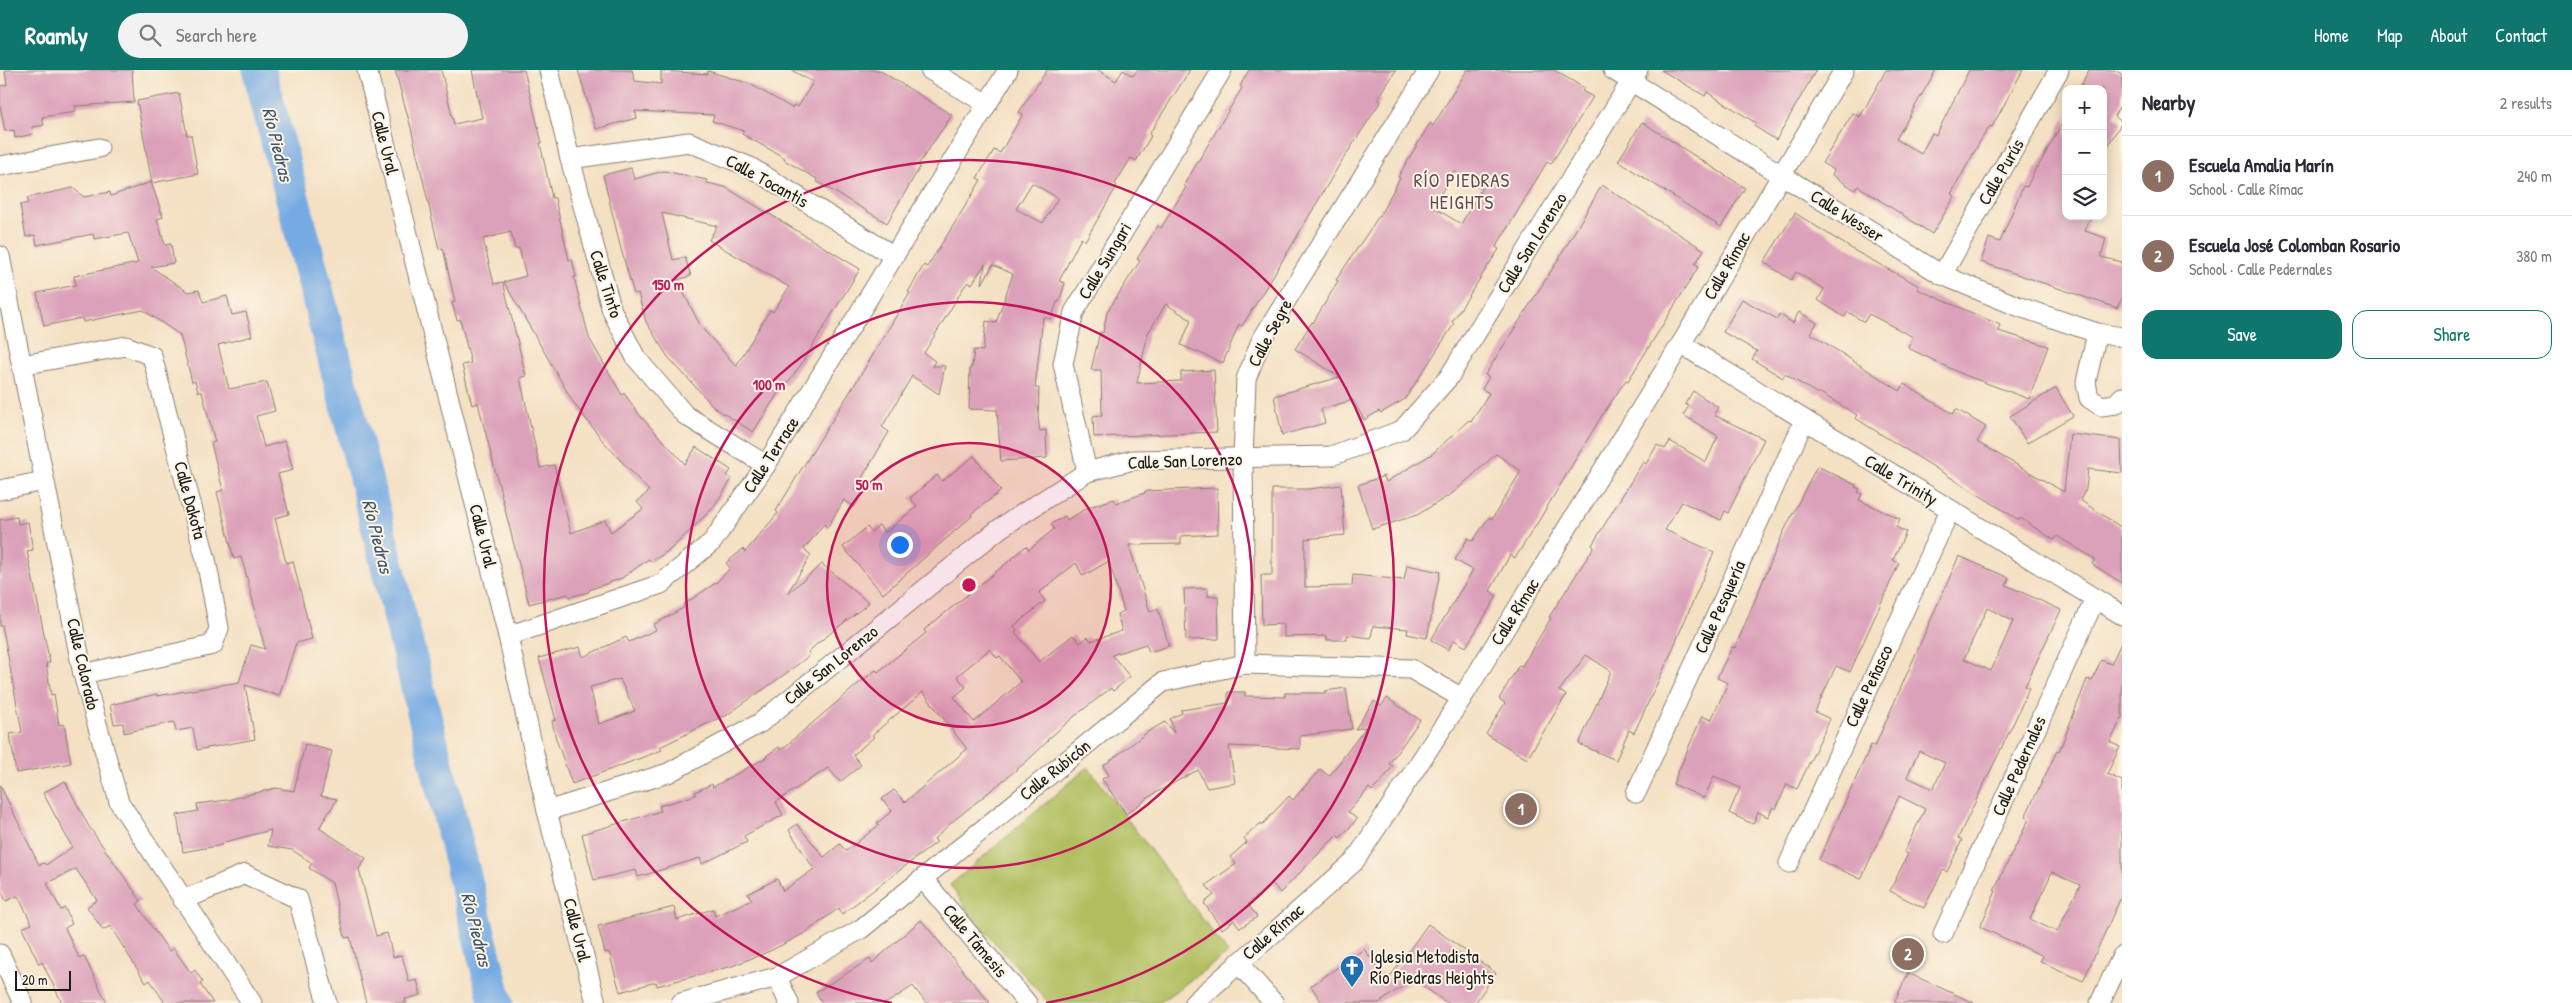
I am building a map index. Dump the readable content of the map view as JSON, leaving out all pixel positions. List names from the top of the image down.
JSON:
{
  "streets": {
    "street": [
      "Calle Ural",
      "Calle Purús",
      "Calle Tocantis",
      "Calle Wesser",
      "Calle San Lorenzo",
      "Calle Sungari",
      "Calle Rímac",
      "Calle Tinto",
      "Calle Segre",
      "Calle Terrace",
      "Calle Trinity",
      "Calle Dakota",
      "Calle Pesquería",
      "Calle Colorado",
      "Calle Peñasco",
      "Calle Pedernales",
      "Calle Rubicón",
      "Calle Támesis"
    ]
  },
  "crossings": [
    ["Calle Ural", "Calle San Lorenzo"],
    ["Calle Ural", "Calle Terrace"],
    ["Calle Purús", "Calle Wesser"],
    ["Calle Tocantis", "Calle Tinto"],
    ["Calle Tocantis", "Calle Terrace"],
    ["Calle Wesser", "Calle San Lorenzo"],
    ["Calle Wesser", "Calle Rímac"],
    ["Calle San Lorenzo", "Calle Sungari"],
    ["Calle San Lorenzo", "Calle Segre"],
    ["Calle Rímac", "Calle Trinity"],
    ["Calle Rímac", "Calle Rubicón"],
    ["Calle Tinto", "Calle Terrace"],
    ["Calle Segre", "Calle Rubicón"],
    ["Calle Trinity", "Calle Pesquería"],
    ["Calle Trinity", "Calle Peñasco"],
    ["Calle Trinity", "Calle Pedernales"],
    ["Calle Dakota", "Calle Colorado"],
    ["Calle Rubicón", "Calle Támesis"]
  ],
  "districts": ["RÍO PIEDRAS HEIGHTS"],
  "water": ["Río Piedras"],
  "places": {
    "church": ["Iglesia Metodista Río Piedras Heights"]
  },
  "scale_bar": "20 m",
  "page": {
    "header": "Roamly",
    "search": "Search here",
    "nav": [
      "Home",
      "Map",
      "About",
      "Contact"
    ],
    "heading": ["Nearby", "2 results"],
    "map_buttons": ["+", "−"],
    "list": [
      {
        "mark": "1",
        "name": "Escuela Amalia Marín",
        "note": "School · Calle Rímac",
        "value": "240 m"
      },
      {
        "mark": "2",
        "name": "Escuela José Colomban Rosario",
        "note": "School · Calle Pedernales",
        "value": "380 m"
      }
    ],
    "buttons": ["Save", "Share"],
    "pins": ["1", "2"],
    "scale": "20 m"
  },
  "rings": ["150 m", "100 m", "50 m"]
}
